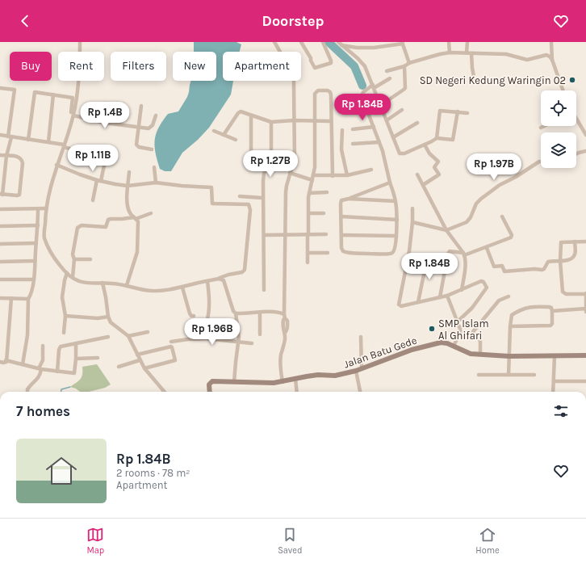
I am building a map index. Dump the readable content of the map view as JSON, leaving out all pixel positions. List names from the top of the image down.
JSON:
{
  "streets": {
    "street": ["Jalan Batu Gede"]
  },
  "places": ["SD Negeri Kedung Waringin 02", "SMP Islam Al Ghifari"],
  "page": {
    "header": "Doorstep",
    "chip": [
      "Buy",
      "Rent",
      "Filters",
      "New",
      "Apartment"
    ],
    "price": [
      "Rp 1.84B",
      "Rp 1.4B",
      "Rp 1.11B",
      "Rp 1.27B",
      "Rp 1.97B",
      "Rp 1.84B",
      "Rp 1.96B"
    ],
    "heading": "7 homes",
    "list": [
      {
        "name": "Rp 1.84B",
        "note": "2 rooms · 78 m² · Apartment"
      }
    ],
    "tabs": ["Map", "Saved", "Home"]
  }
}
